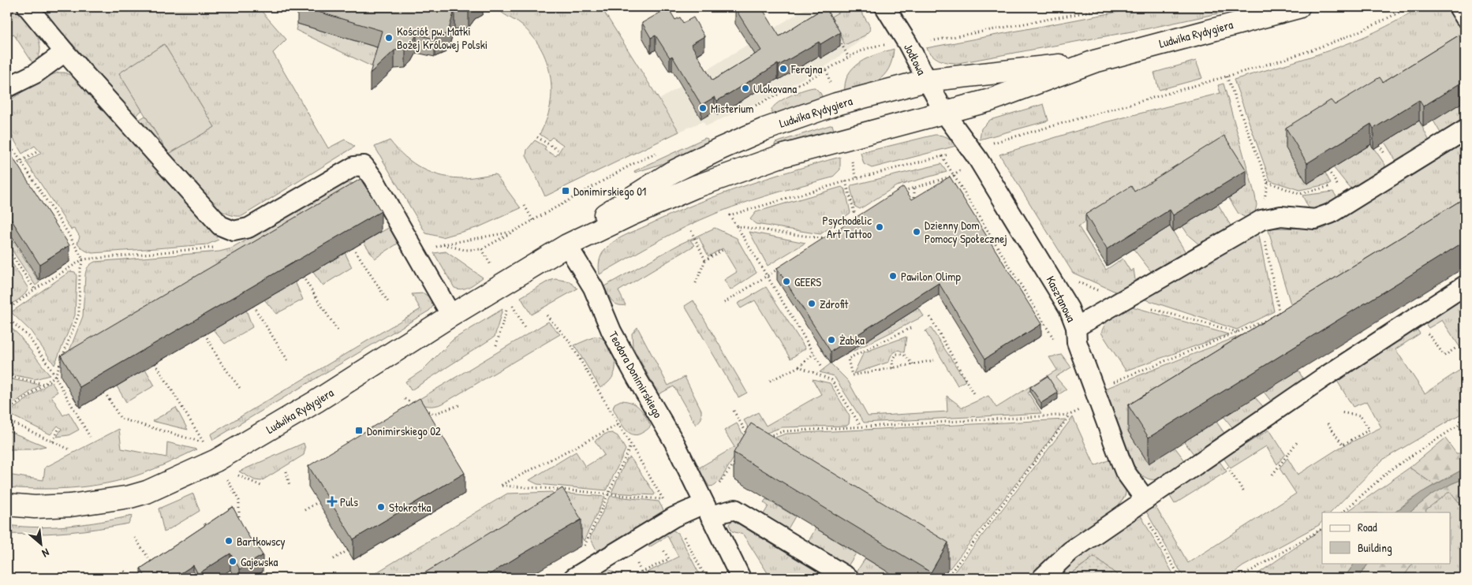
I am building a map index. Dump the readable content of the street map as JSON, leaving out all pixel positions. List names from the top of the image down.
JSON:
{
  "streets": {
    "street": [
      "Ludwika Rydygiera",
      "Jodłowa",
      "Kasztanowa",
      "Teodora Donimirskiego"
    ]
  },
  "crossings": [
    ["Ludwika Rydygiera", "Jodłowa"],
    ["Ludwika Rydygiera", "Kasztanowa"],
    ["Ludwika Rydygiera", "Teodora Donimirskiego"],
    ["Jodłowa", "Kasztanowa"]
  ],
  "places": {
    "other": [
      "Kościół pw. Matki Bożej Królowej Polski",
      "Ferajna",
      "Ulokovana",
      "Misterium",
      "Psychodelic Art Tattoo",
      "Dzienny Dom Pomocy Społecznej",
      "Pawilon Olimp",
      "GEERS",
      "Zdrofit",
      "Żabka",
      "Stokrotka",
      "Bartkowscy",
      "Gajewska"
    ],
    "transit": ["Donimirskiego 01", "Donimirskiego 02"],
    "health": ["Puls"]
  },
  "legend": ["Road", "Building"],
  "north": "bottom right"
}
